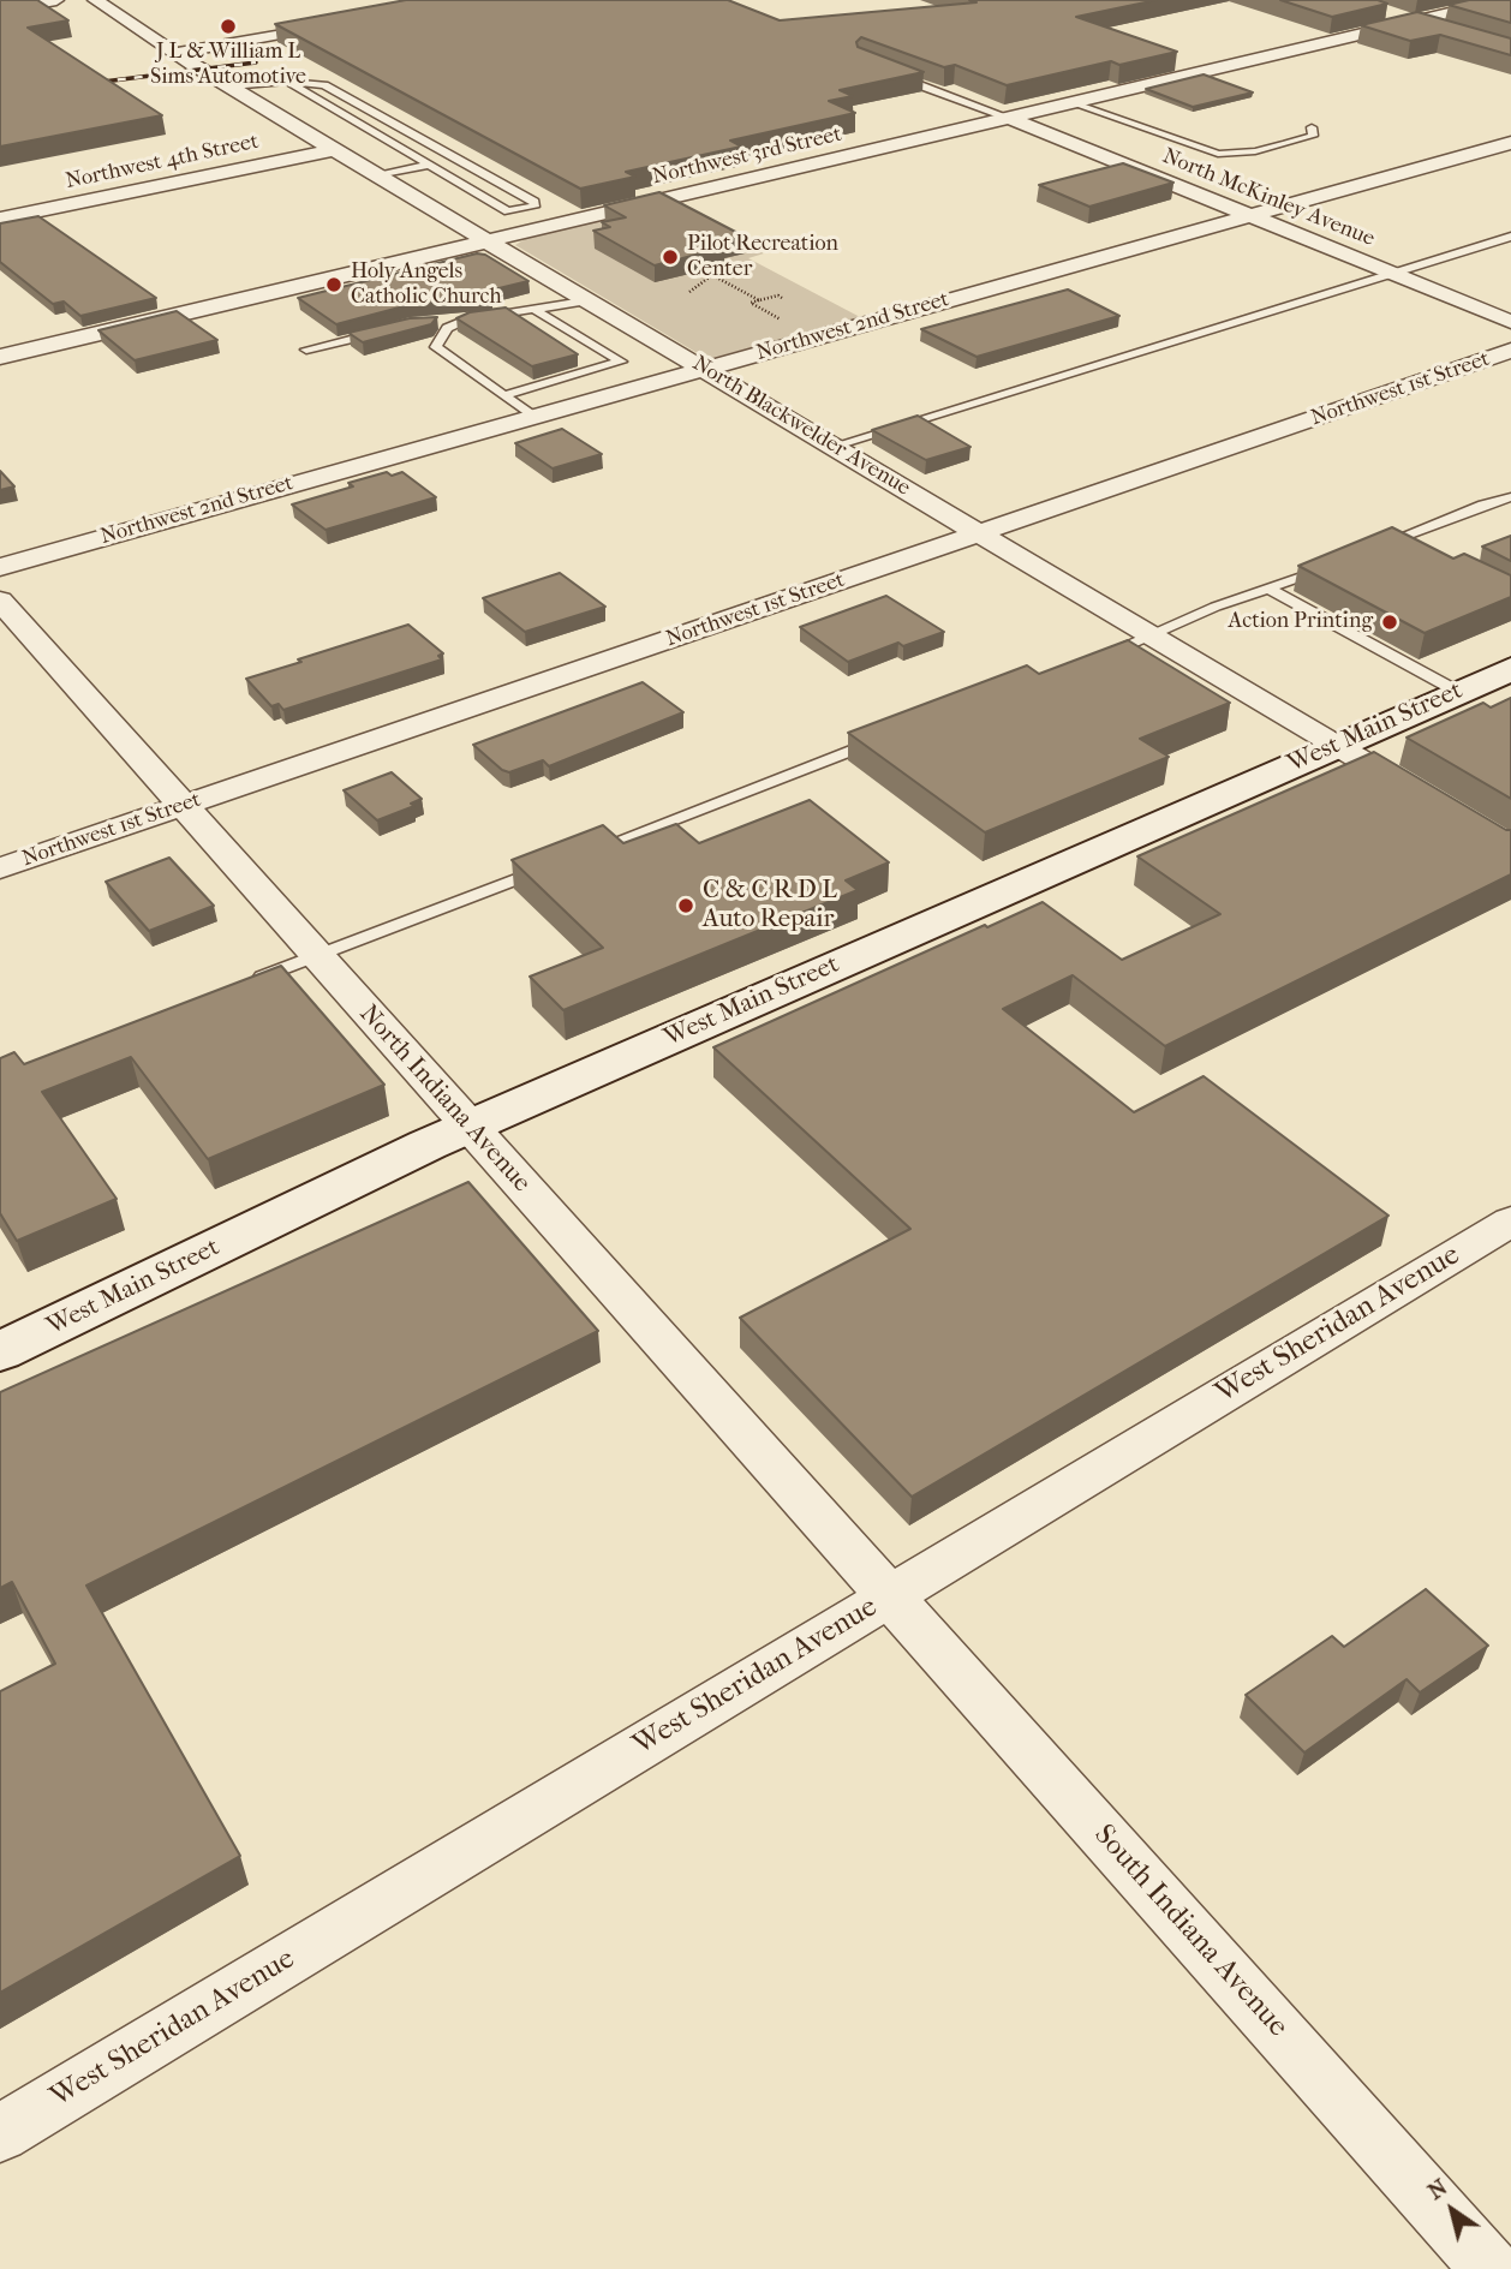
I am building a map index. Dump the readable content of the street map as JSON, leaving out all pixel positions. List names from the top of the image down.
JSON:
{
  "streets": {
    "main road": ["West Main Street"],
    "street": [
      "Northwest 3rd Street",
      "Northwest 4th Street",
      "North McKinley Avenue",
      "Northwest 2nd Street",
      "Northwest 1st Street",
      "North Blackwelder Avenue",
      "North Indiana Avenue",
      "West Sheridan Avenue",
      "South Indiana Avenue"
    ]
  },
  "crossings": [
    ["Northwest 3rd Street", "North McKinley Avenue"],
    ["Northwest 3rd Street", "North Blackwelder Avenue"],
    ["Northwest 4th Street", "North Blackwelder Avenue"],
    ["North McKinley Avenue", "Northwest 2nd Street"],
    ["Northwest 2nd Street", "North Blackwelder Avenue"],
    ["Northwest 1st Street", "North Blackwelder Avenue"],
    ["Northwest 1st Street", "North Indiana Avenue"],
    ["North Blackwelder Avenue", "West Main Street"],
    ["West Main Street", "North Indiana Avenue"],
    ["North Indiana Avenue", "West Sheridan Avenue"],
    ["North Indiana Avenue", "South Indiana Avenue"],
    ["West Sheridan Avenue", "South Indiana Avenue"]
  ],
  "places": [
    "J L & William L Sims Automotive",
    "Pilot Recreation Center",
    "Holy Angels Catholic Church",
    "Action Printing",
    "C & C R D L Auto Repair"
  ],
  "north": "top left"
}
